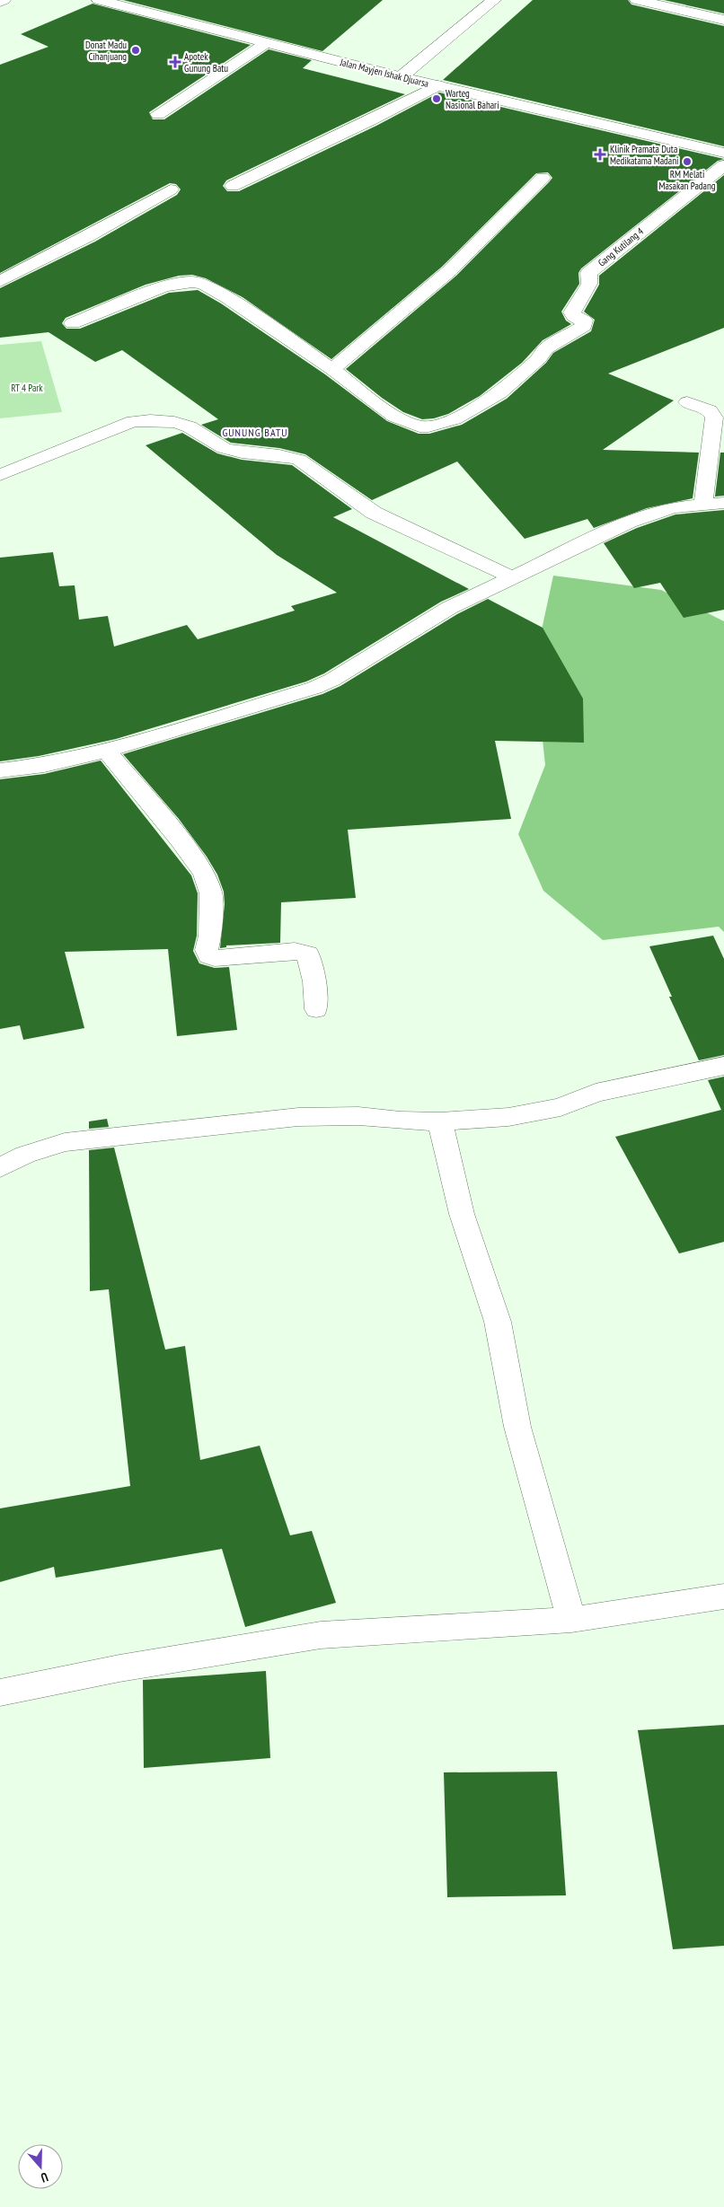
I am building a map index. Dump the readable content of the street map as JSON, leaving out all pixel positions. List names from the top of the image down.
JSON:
{
  "streets": {
    "street": ["Jalan Mayjen Ishak Djuarsa", "Gang Kutilang 4"]
  },
  "districts": ["GUNUNG BATU"],
  "parks": ["RT 4 Park"],
  "places": {
    "other": ["Donat Madu Cihanjuang", "Warteg Nasional Bahari", "RM Melati Masakan Padang"],
    "health": ["Apotek Gunung Batu", "Klinik Pramata Duta Medikatama Madani"]
  },
  "north": "bottom"
}
